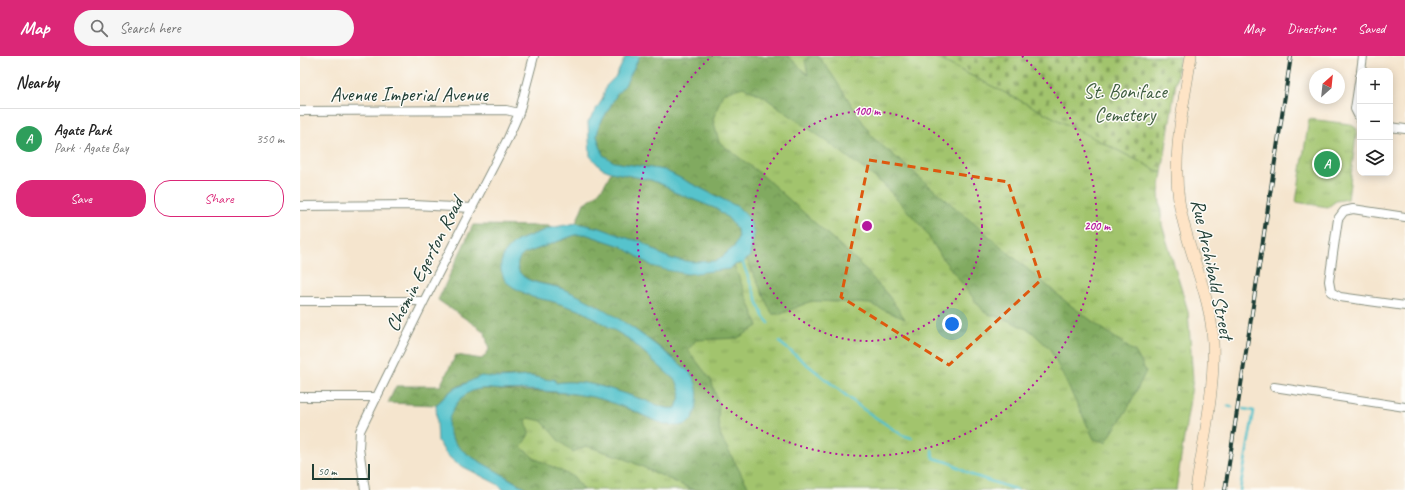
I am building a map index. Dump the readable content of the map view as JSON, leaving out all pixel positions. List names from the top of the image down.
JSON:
{
  "streets": {
    "main road": ["Rue Archibald Street"],
    "street": ["Avenue Imperial Avenue", "Chemin Egerton Road"]
  },
  "crossings": [
    ["Avenue Imperial Avenue", "Chemin Egerton Road"]
  ],
  "parks": ["St. Boniface Cemetery"],
  "scale_bar": "50 m",
  "north": "top right",
  "page": {
    "header": "Map",
    "search": "Search here",
    "nav": ["Map", "Directions", "Saved"],
    "heading": "Nearby",
    "map_buttons": ["+", "−"],
    "list": [
      {
        "mark": "A",
        "name": "Agate Park",
        "note": "Park · Agate Bay",
        "value": "350 m"
      }
    ],
    "pins": "A",
    "buttons": ["Save", "Share"],
    "scale": "50 m"
  },
  "rings": ["100 m", "200 m"]
}
